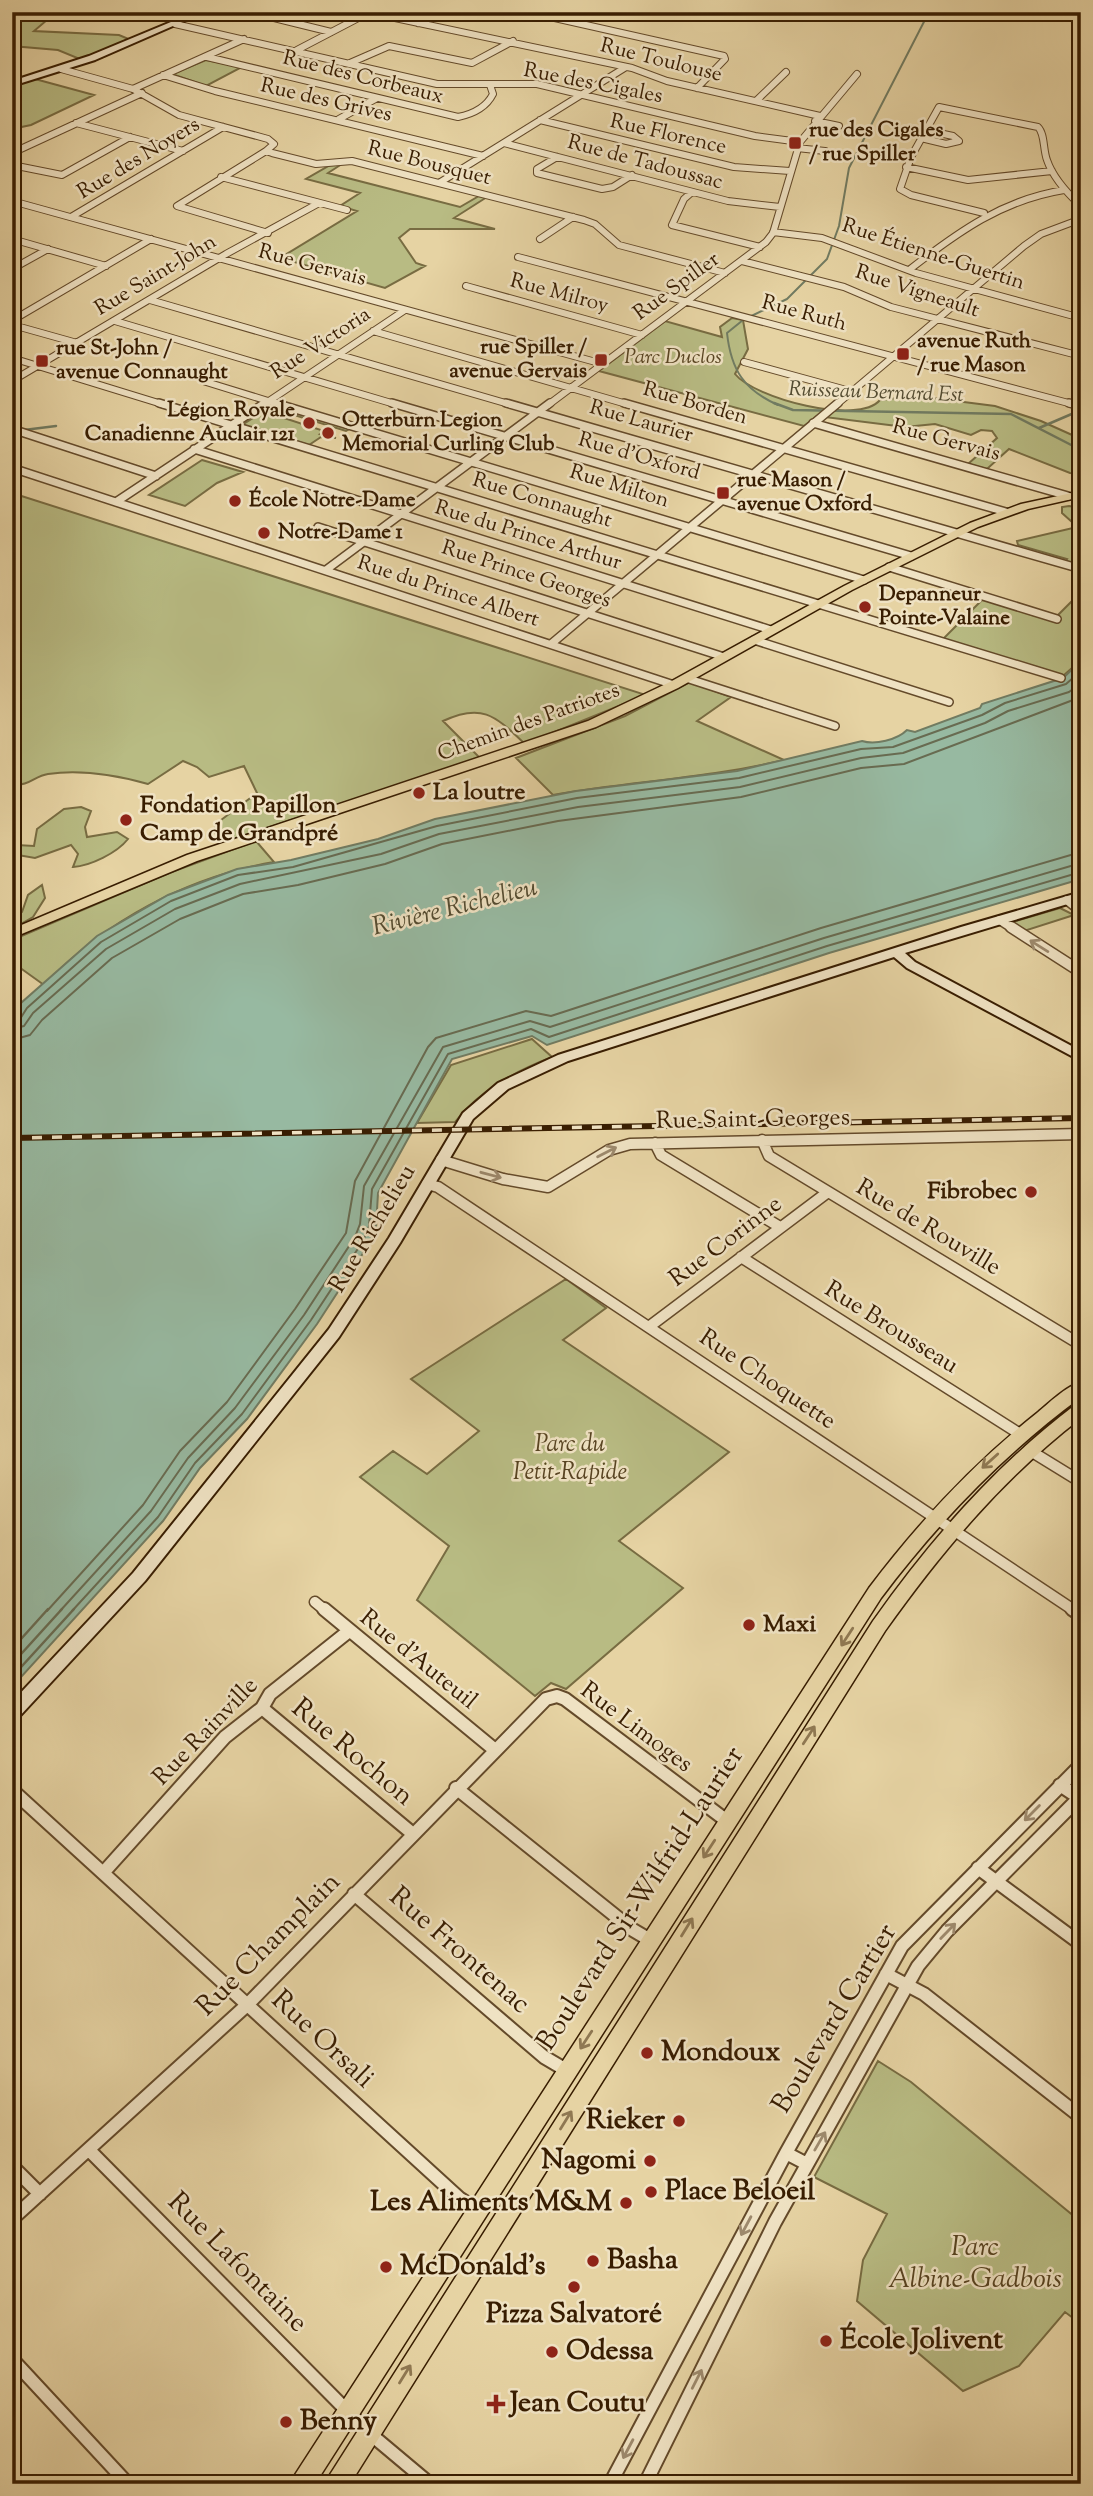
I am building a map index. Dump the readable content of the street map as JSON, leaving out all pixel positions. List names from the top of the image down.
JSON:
{
  "streets": {
    "main road": ["Chemin des Patriotes", "Rue Richelieu", "Boulevard Sir-Wilfrid-Laurier"],
    "street": [
      "Rue Toulouse",
      "Rue des Corbeaux",
      "Rue des Cigales",
      "Rue des Grives",
      "Rue Florence",
      "Rue des Noyers",
      "Rue de Tadoussac",
      "Rue Bousquet",
      "Rue Étienne-Guertin",
      "Rue Gervais",
      "Rue Saint-John",
      "Rue Spiller",
      "Rue Vigneault",
      "Rue Milroy",
      "Rue Ruth",
      "Rue Victoria",
      "Rue Borden",
      "Rue Laurier",
      "Rue d'Oxford",
      "Rue Milton",
      "Rue Connaught",
      "Rue du Prince Arthur",
      "Rue Prince Georges",
      "Rue du Prince Albert",
      "Rue Saint-Georges",
      "Rue de Rouville",
      "Rue Corinne",
      "Rue Brousseau",
      "Rue Choquette",
      "Rue d'Auteuil",
      "Rue Limoges",
      "Rue Rainville",
      "Rue Rochon",
      "Rue Champlain",
      "Rue Frontenac",
      "Boulevard Cartier",
      "Rue Orsali",
      "Rue Lafontaine"
    ]
  },
  "crossings": [
    ["Rue Toulouse", "Rue des Cigales"],
    ["Rue Toulouse", "Rue Spiller"],
    ["Rue des Corbeaux", "Rue des Cigales"],
    ["Rue des Cigales", "Rue Spiller"],
    ["Rue Florence", "Rue Spiller"],
    ["Rue des Noyers", "Rue Gervais"],
    ["Rue de Tadoussac", "Rue Spiller"],
    ["Rue Bousquet", "Rue Spiller"],
    ["Rue Étienne-Guertin", "Rue Spiller"],
    ["Rue Gervais", "Rue Saint-John"],
    ["Rue Gervais", "Rue Spiller"],
    ["Rue Gervais", "Rue Victoria"],
    ["Rue Gervais", "Chemin des Patriotes"],
    ["Rue Saint-John", "Rue Laurier"],
    ["Rue Saint-John", "Rue d'Oxford"],
    ["Rue Saint-John", "Rue Connaught"],
    ["Rue Spiller", "Rue Vigneault"],
    ["Rue Spiller", "Rue Milroy"],
    ["Rue Spiller", "Rue Ruth"],
    ["Rue Spiller", "Rue Borden"],
    ["Rue Spiller", "Rue Laurier"],
    ["Rue Spiller", "Rue d'Oxford"],
    ["Rue Spiller", "Rue Milton"],
    ["Rue Spiller", "Rue Connaught"],
    ["Rue Spiller", "Rue du Prince Arthur"],
    ["Rue Spiller", "Rue Prince Georges"],
    ["Rue Spiller", "Rue du Prince Albert"],
    ["Rue Victoria", "Rue Borden"],
    ["Rue Victoria", "Rue Laurier"],
    ["Rue Victoria", "Rue d'Oxford"],
    ["Rue Victoria", "Rue Milton"],
    ["Rue Victoria", "Rue Connaught"],
    ["Rue Victoria", "Rue du Prince Arthur"],
    ["Rue Victoria", "Rue du Prince Albert"],
    ["Rue Borden", "Chemin des Patriotes"],
    ["Rue Laurier", "Chemin des Patriotes"],
    ["Rue d'Oxford", "Chemin des Patriotes"],
    ["Rue Milton", "Chemin des Patriotes"],
    ["Rue Connaught", "Chemin des Patriotes"],
    ["Rue du Prince Arthur", "Chemin des Patriotes"],
    ["Rue Prince Georges", "Chemin des Patriotes"],
    ["Rue du Prince Albert", "Chemin des Patriotes"],
    ["Rue Saint-Georges", "Rue de Rouville"],
    ["Rue Saint-Georges", "Rue Richelieu"],
    ["Rue de Rouville", "Rue Corinne"],
    ["Rue Richelieu", "Rue Choquette"],
    ["Rue Corinne", "Rue Brousseau"],
    ["Rue Corinne", "Rue Choquette"],
    ["Rue Brousseau", "Boulevard Sir-Wilfrid-Laurier"],
    ["Rue Choquette", "Boulevard Sir-Wilfrid-Laurier"],
    ["Rue d'Auteuil", "Rue Rainville"],
    ["Rue d'Auteuil", "Rue Champlain"],
    ["Rue Limoges", "Boulevard Sir-Wilfrid-Laurier"],
    ["Rue Limoges", "Rue Champlain"],
    ["Rue Rainville", "Rue Rochon"],
    ["Rue Rainville", "Rue Orsali"],
    ["Rue Rochon", "Rue Champlain"],
    ["Boulevard Sir-Wilfrid-Laurier", "Rue Frontenac"],
    ["Boulevard Sir-Wilfrid-Laurier", "Rue Orsali"],
    ["Boulevard Sir-Wilfrid-Laurier", "Rue Lafontaine"],
    ["Rue Champlain", "Rue Frontenac"],
    ["Rue Champlain", "Rue Orsali"],
    ["Rue Champlain", "Rue Lafontaine"]
  ],
  "water": ["Ruisseau Bernard Est", "Rivière Richelieu"],
  "parks": ["Parc Duclos", "Parc du Petit-Rapide", "Parc Albine-Gadbois"],
  "places": {
    "transit": [
      "rue des Cigales / rue Spiller",
      "avenue Ruth / rue Mason",
      "rue Spiller / avenue Gervais",
      "rue St-John / avenue Connaught",
      "rue Mason / avenue Oxford"
    ],
    "other": [
      "Légion Royale Canadienne Auclair 121",
      "Otterburn Legion Memorial Curling Club",
      "École Notre-Dame",
      "Notre-Dame 1",
      "Depanneur Pointe-Valaine",
      "La loutre",
      "Fondation Papillon Camp de Grandpré",
      "Fibrobec",
      "Maxi",
      "Mondoux",
      "Rieker",
      "Nagomi",
      "Place Beloeil",
      "Les Aliments M&M",
      "Basha",
      "McDonald's",
      "Pizza Salvatoré",
      "École Jolivent",
      "Odessa",
      "Benny"
    ],
    "health": ["Jean Coutu"]
  }
}
